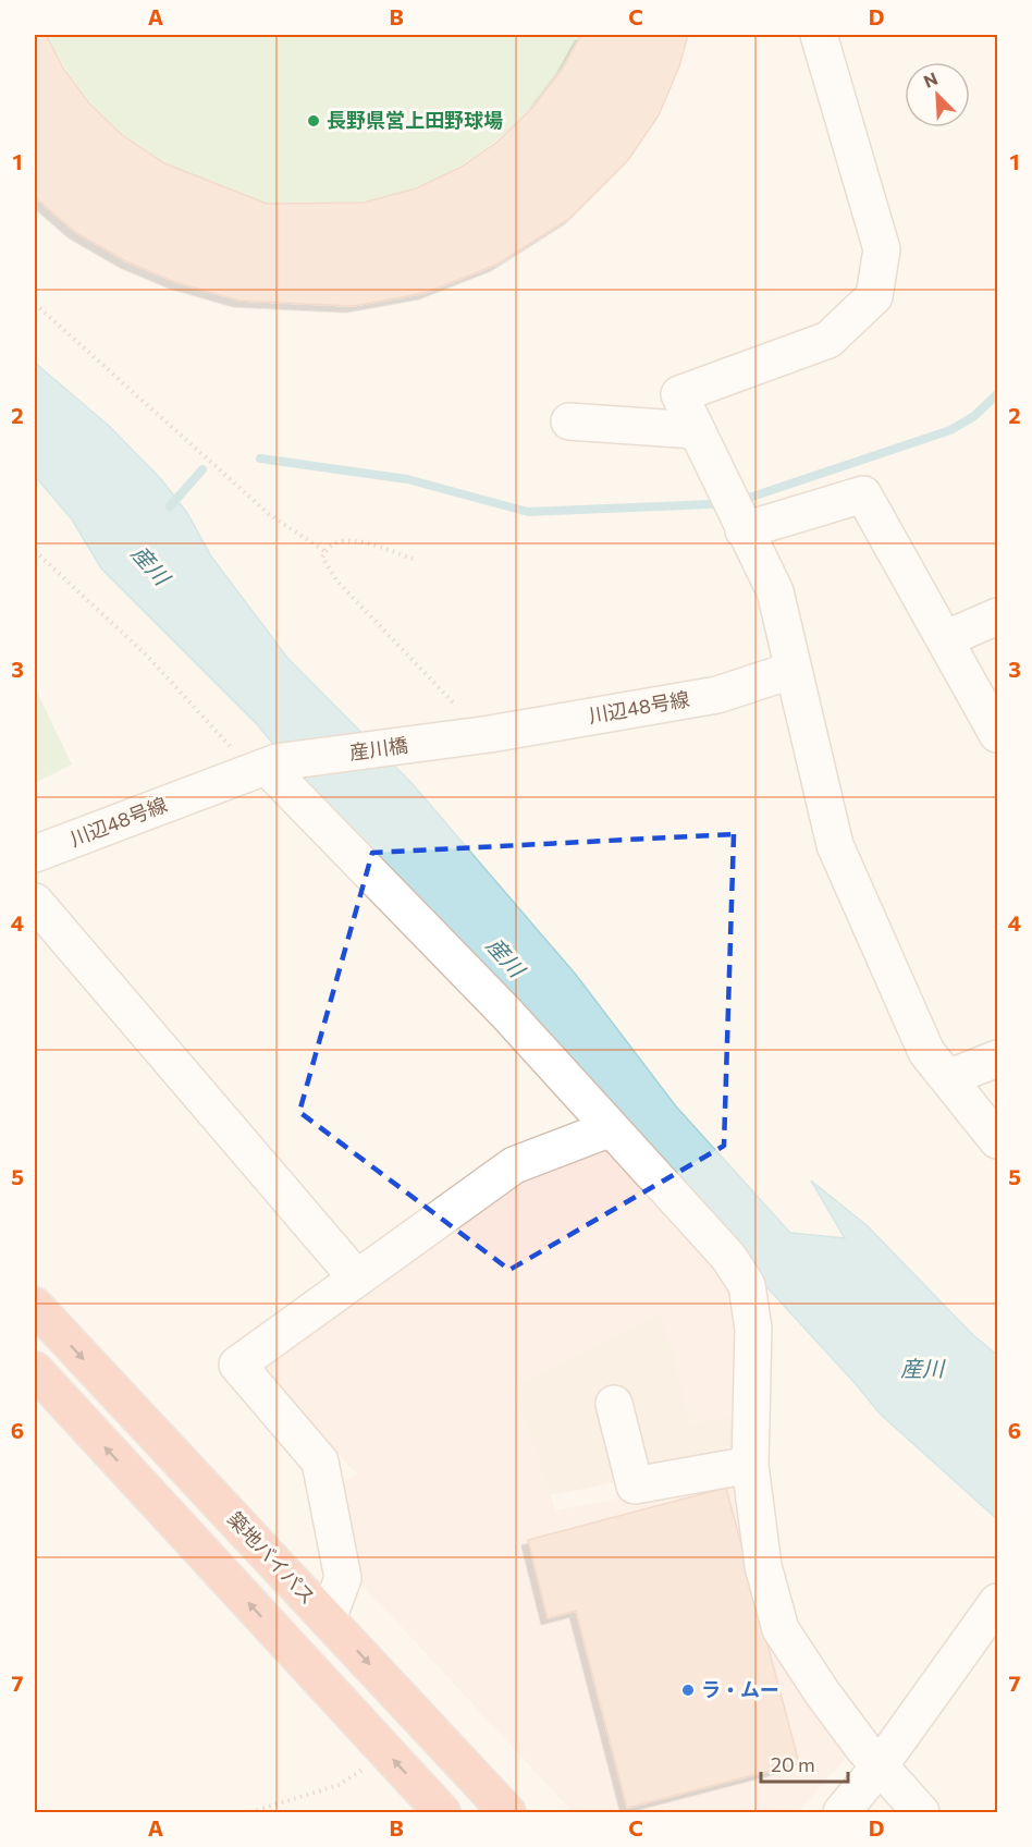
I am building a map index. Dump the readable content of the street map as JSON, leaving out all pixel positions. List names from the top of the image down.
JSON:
{
  "streets": {
    "highway": ["築地バイパス"],
    "street": ["川辺48号線", "産川橋"]
  },
  "crossings": [
    ["川辺48号線", "産川橋"]
  ],
  "water": ["産川"],
  "places": ["長野県営上田野球場", "ラ・ムー"],
  "scale_bar": "20 m",
  "north": "top left",
  "grid": {
    "columns": [
      "A",
      "B",
      "C",
      "D"
    ],
    "rows": [
      "1",
      "2",
      "3",
      "4",
      "5",
      "6",
      "7"
    ]
  }
}
